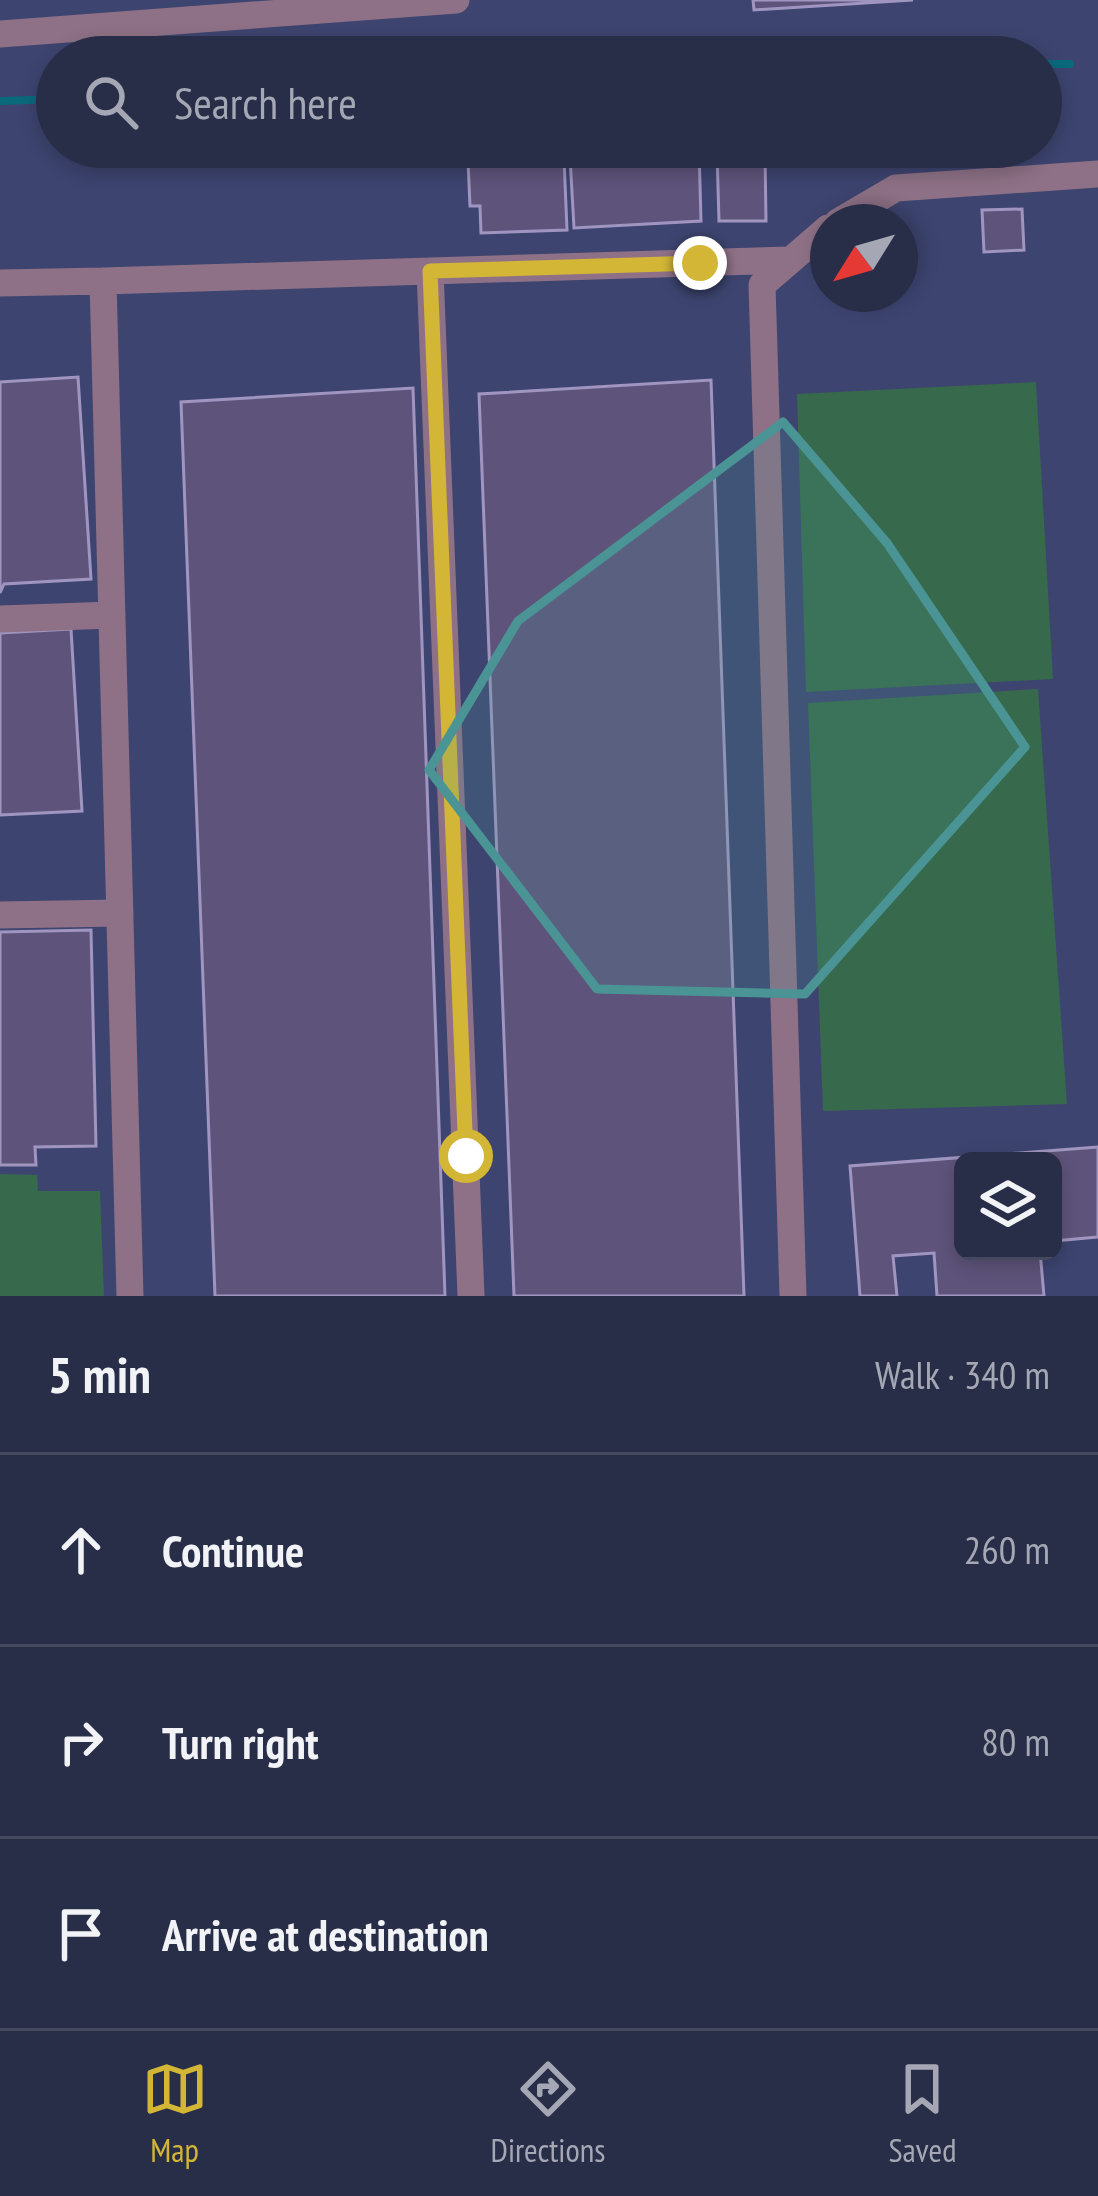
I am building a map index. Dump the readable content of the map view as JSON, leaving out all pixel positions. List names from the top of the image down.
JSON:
{
  "north": "bottom left",
  "page": {
    "search": "Search here",
    "heading": ["5 min", "Walk · 340 m"],
    "list": [
      ["Continue", "260 m"],
      ["Turn right", "80 m"],
      "Arrive at destination"
    ],
    "nav": ["Map", "Directions", "Saved"]
  }
}
